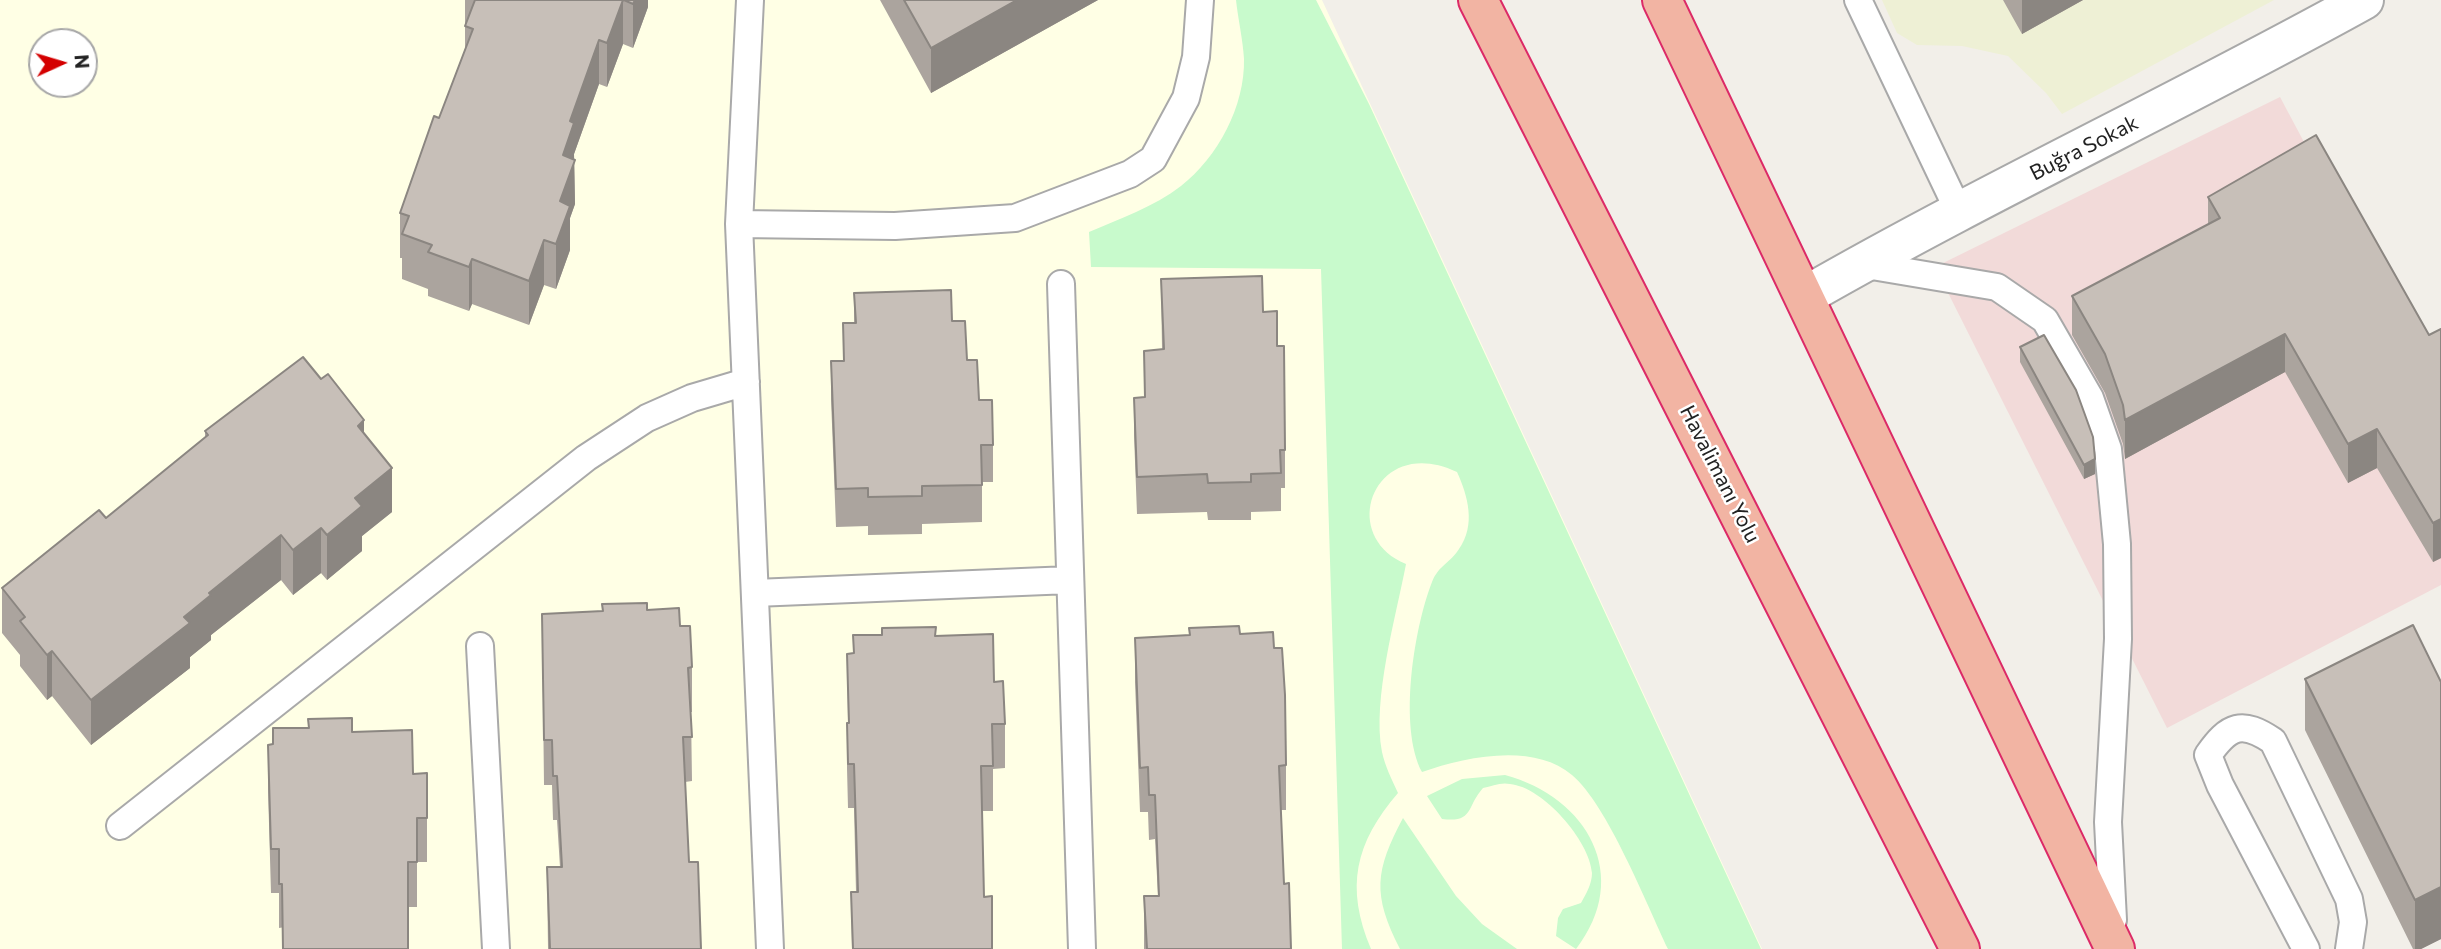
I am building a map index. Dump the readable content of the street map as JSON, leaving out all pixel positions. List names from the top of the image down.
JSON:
{
  "streets": {
    "highway": ["Havalimanı Yolu"],
    "street": ["Buğra Sokak"]
  },
  "north": "right"
}
